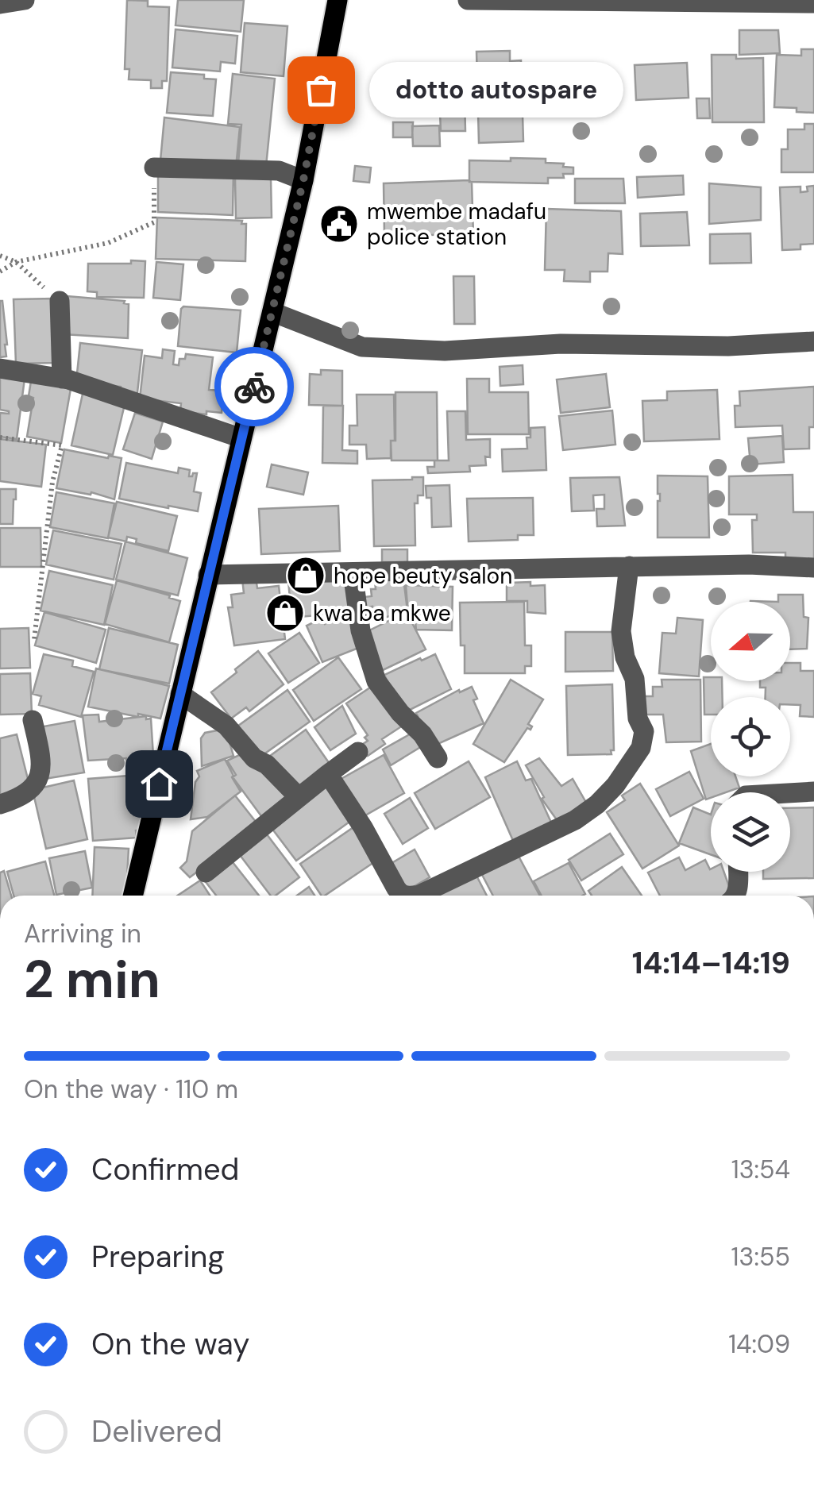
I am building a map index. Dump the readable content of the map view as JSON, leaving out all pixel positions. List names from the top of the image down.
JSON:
{
  "places": {
    "other": ["dotto autospare"],
    "public building": ["mwembe madafu police station"],
    "shop": ["hope beuty salon", "kwa ba mkwe"]
  },
  "north": "left",
  "page": {
    "bubble": "dotto autospare",
    "heading": ["2 min", "Arriving in", "14:14–14:19"],
    "bar": "On the way · 110 m",
    "list": [
      ["Confirmed", "13:54"],
      ["Preparing", "13:55"],
      ["On the way", "14:09"],
      "Delivered"
    ]
  }
}
